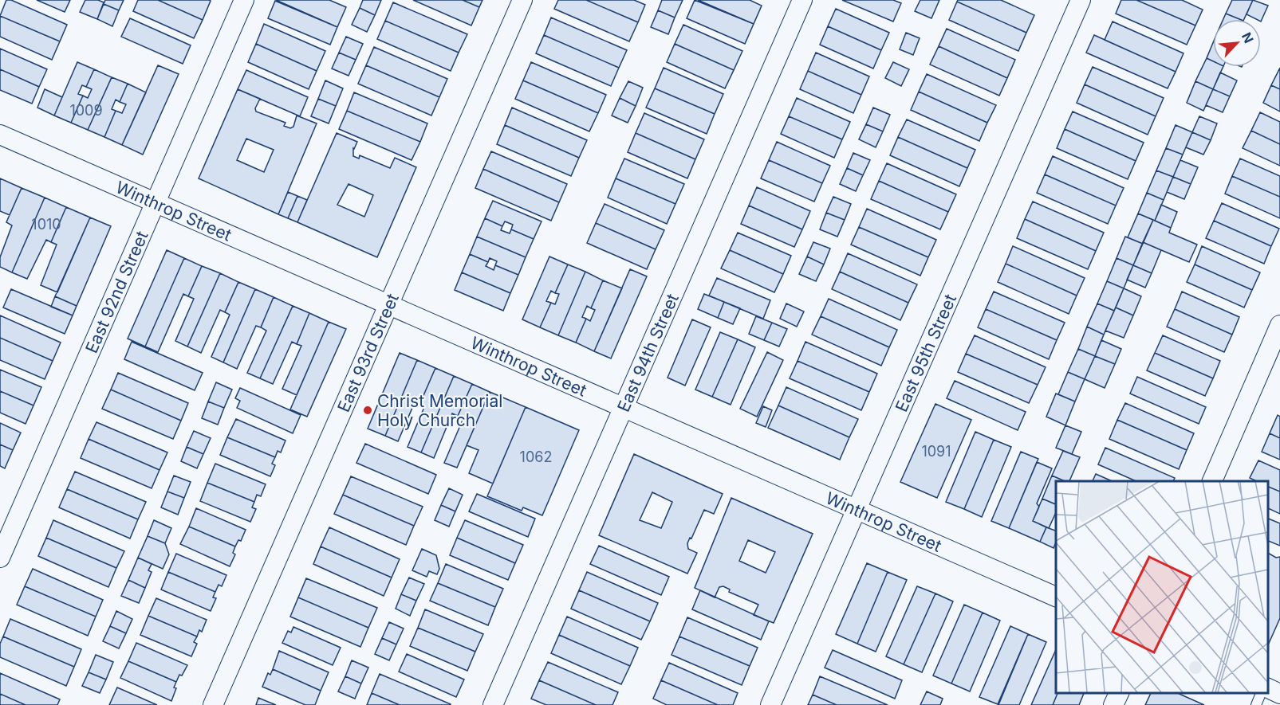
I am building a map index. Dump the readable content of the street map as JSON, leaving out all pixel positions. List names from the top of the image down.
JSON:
{
  "streets": {
    "street": [
      "Winthrop Street",
      "East 92nd Street",
      "East 93rd Street",
      "East 95th Street",
      "East 94th Street"
    ]
  },
  "crossings": [
    ["Winthrop Street", "East 92nd Street"],
    ["Winthrop Street", "East 93rd Street"],
    ["Winthrop Street", "East 95th Street"],
    ["Winthrop Street", "East 94th Street"]
  ],
  "places": ["Christ Memorial Holy Church"],
  "house_numbers": [
    "1009",
    "1010",
    "1091",
    "1062"
  ],
  "north": "top right"
}
